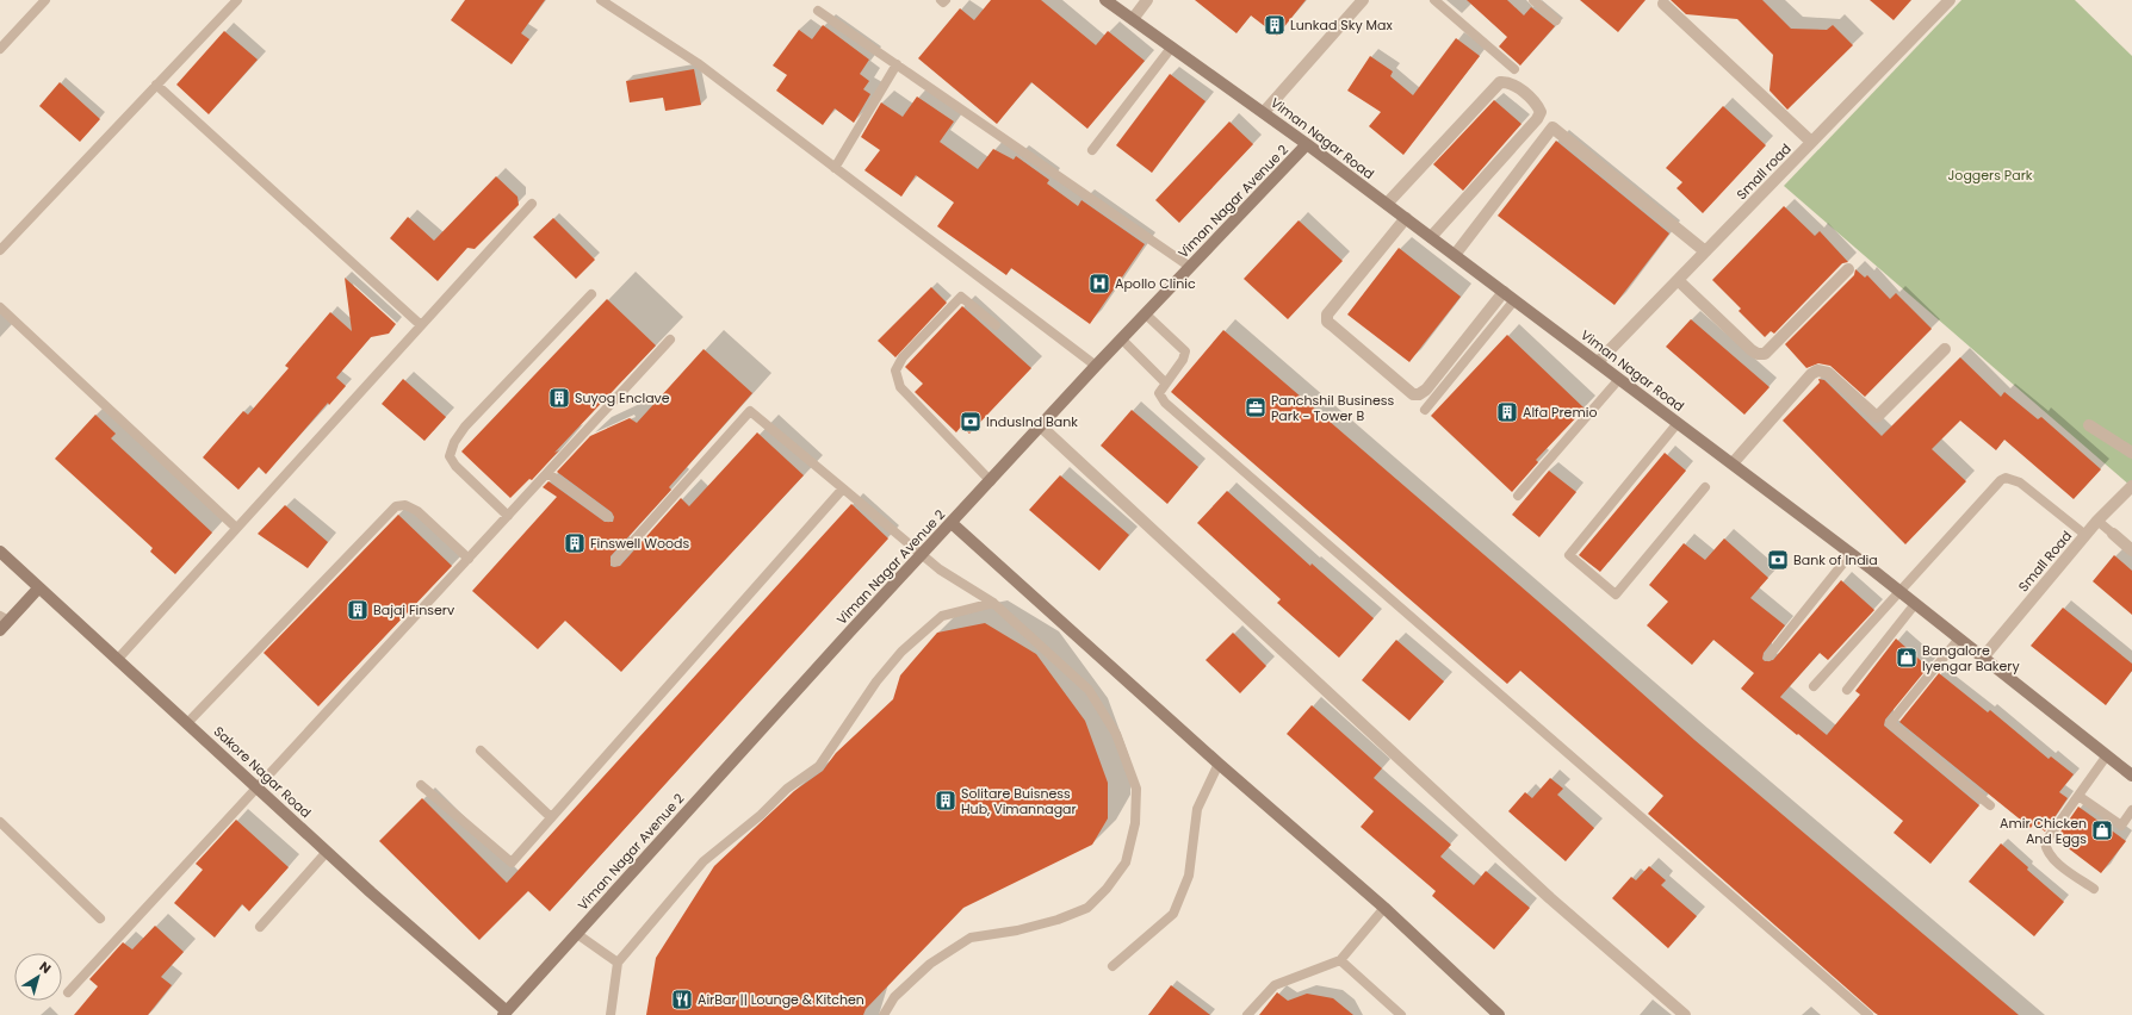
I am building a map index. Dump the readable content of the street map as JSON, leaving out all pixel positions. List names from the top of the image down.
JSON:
{
  "streets": {
    "street": [
      "Viman Nagar Road",
      "Small road",
      "Viman Nagar Avenue 2",
      "Small Road",
      "Sakore Nagar Road"
    ]
  },
  "crossings": [
    ["Viman Nagar Road", "Small road"],
    ["Viman Nagar Road", "Viman Nagar Avenue 2"],
    ["Viman Nagar Road", "Small Road"],
    ["Viman Nagar Avenue 2", "Sakore Nagar Road"]
  ],
  "parks": ["Joggers Park"],
  "places": {
    "building": [
      "Lunkad Sky Max",
      "Suyog Enclave",
      "Alfa Premio",
      "Finswell Woods",
      "Bajaj Finserv",
      "Solitare Buisness Hub, Vimannagar"
    ],
    "hospital": ["Apollo Clinic"],
    "office": ["Panchshil Business Park - Tower B"],
    "bank": ["IndusInd Bank", "Bank of India"],
    "shop": ["Bangalore Iyengar Bakery", "Amir Chicken And Eggs"],
    "restaurant": ["AirBar || Lounge & Kitchen"]
  },
  "north": "top right"
}
